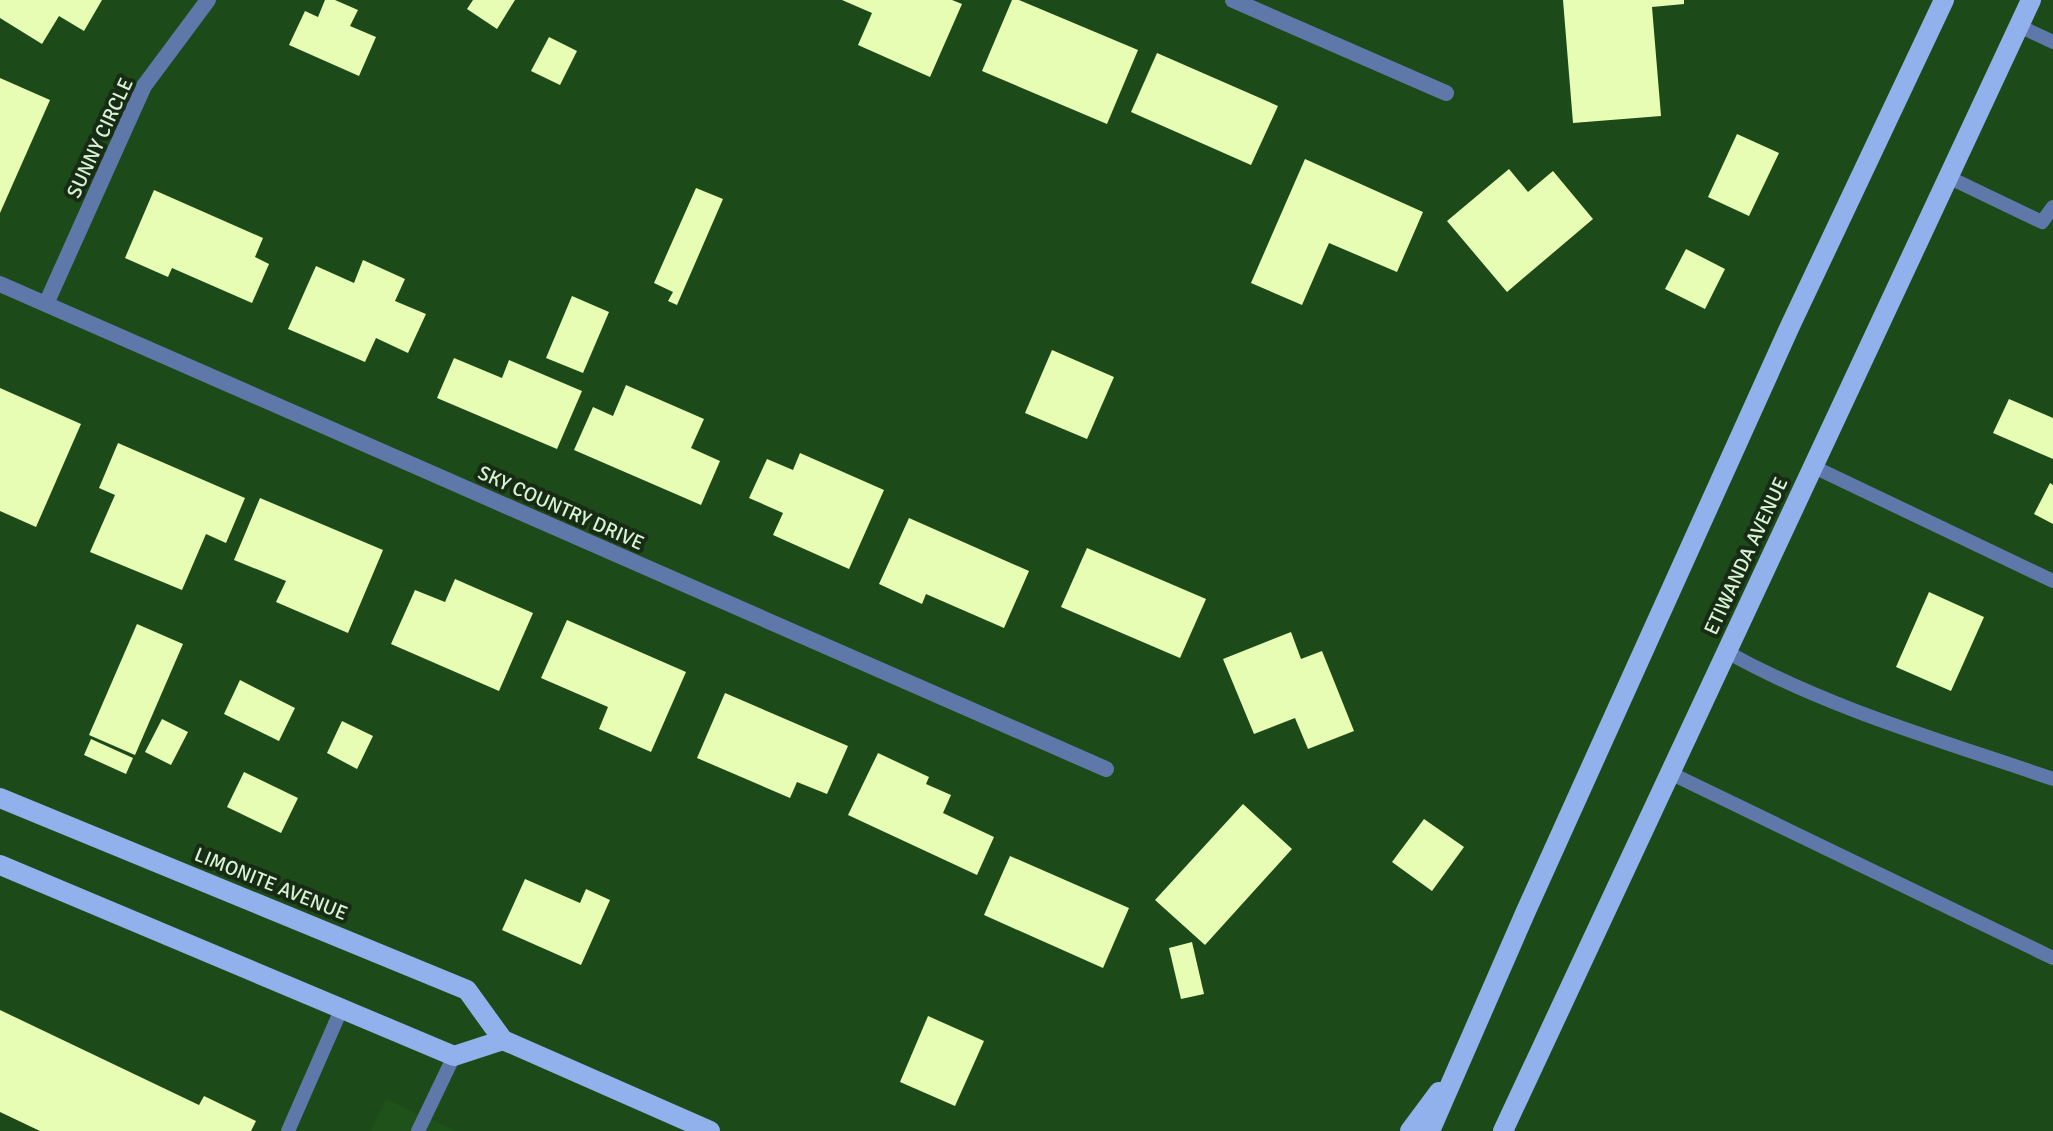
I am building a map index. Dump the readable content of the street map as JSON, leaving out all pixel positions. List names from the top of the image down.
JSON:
{
  "streets": {
    "main road": ["ETIWANDA AVENUE", "LIMONITE AVENUE"],
    "street": ["SUNNY CIRCLE", "SKY COUNTRY DRIVE"]
  },
  "crossings": [
    ["SUNNY CIRCLE", "SKY COUNTRY DRIVE"]
  ]
}
